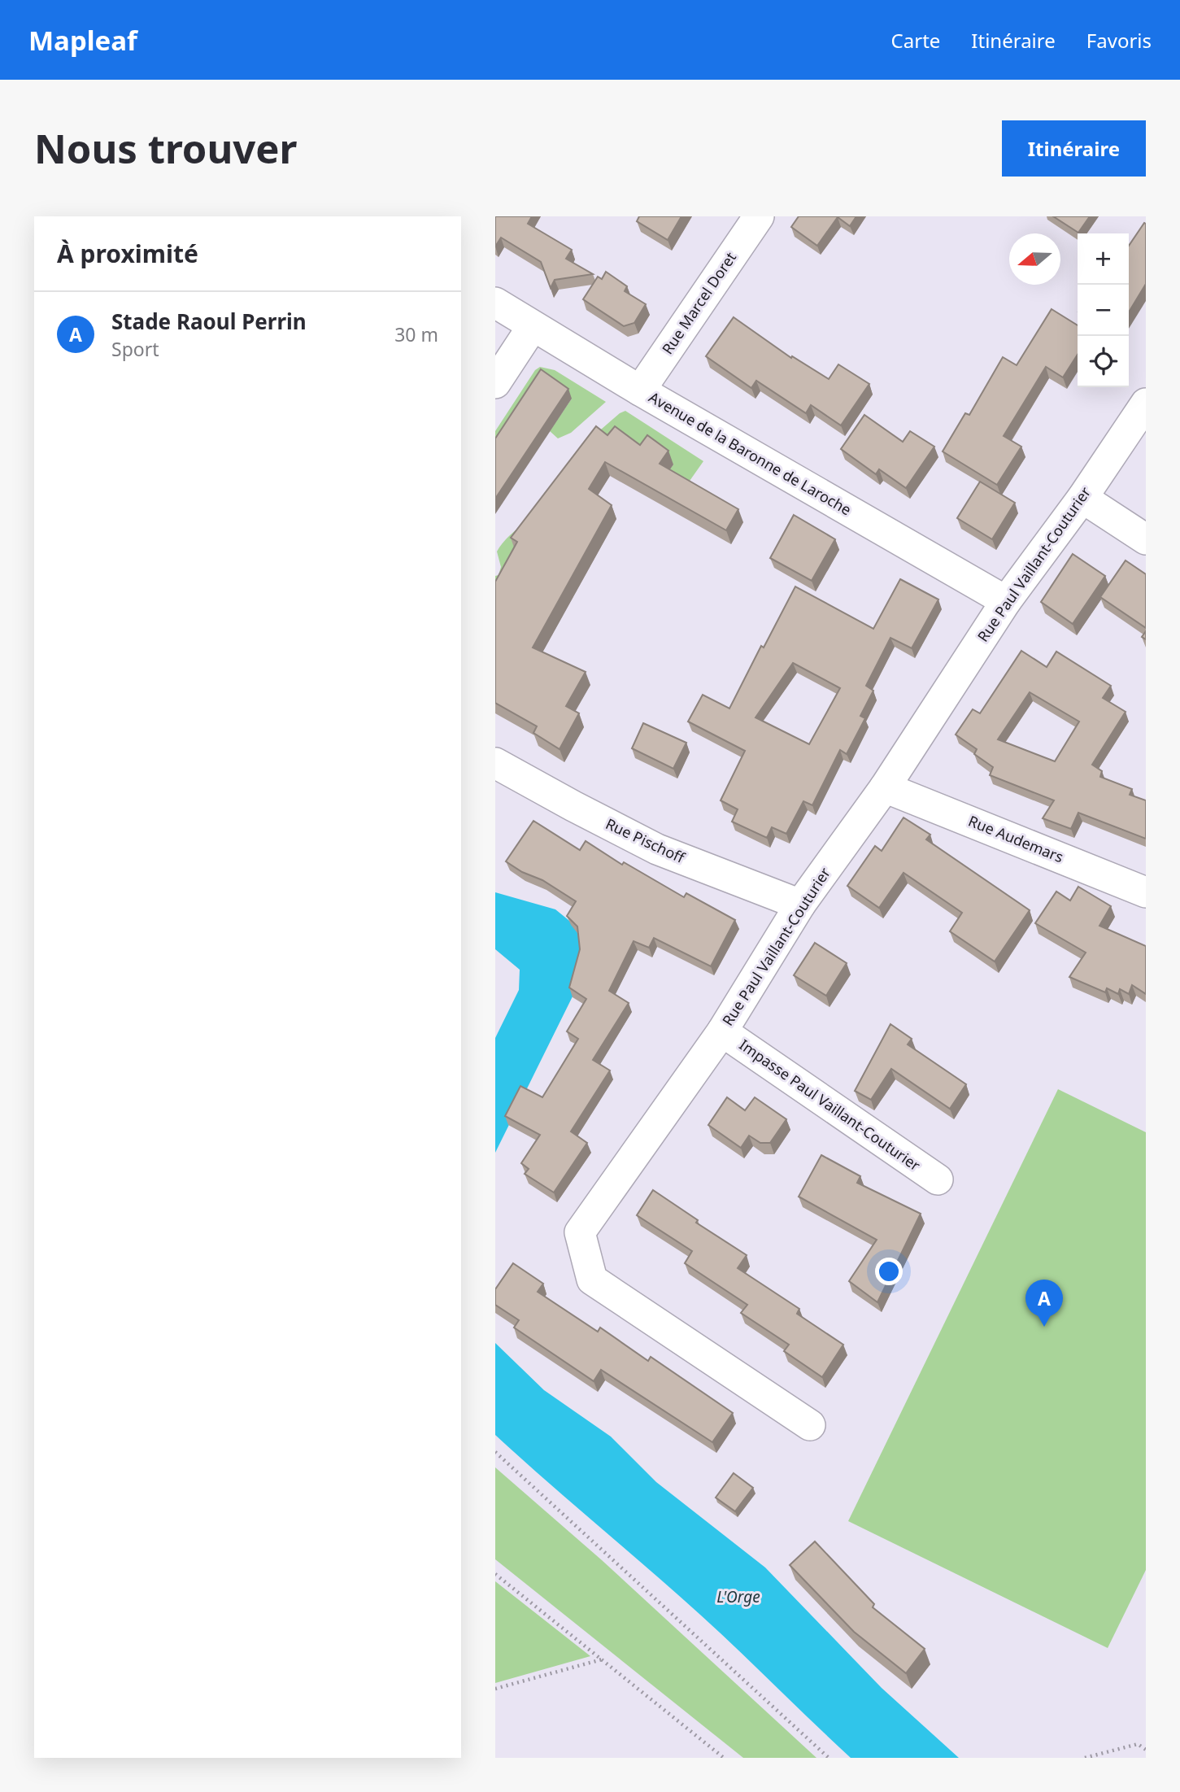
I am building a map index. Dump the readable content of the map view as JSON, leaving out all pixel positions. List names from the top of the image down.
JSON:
{
  "streets": {
    "street": [
      "Rue Marcel Doret",
      "Avenue de la Baronne de Laroche",
      "Rue Paul Vaillant-Couturier",
      "Rue Audemars",
      "Rue Pischoff",
      "Impasse Paul Vaillant-Couturier"
    ]
  },
  "crossings": [
    ["Rue Marcel Doret", "Avenue de la Baronne de Laroche"],
    ["Avenue de la Baronne de Laroche", "Rue Paul Vaillant-Couturier"],
    ["Rue Paul Vaillant-Couturier", "Rue Audemars"],
    ["Rue Paul Vaillant-Couturier", "Rue Pischoff"],
    ["Rue Paul Vaillant-Couturier", "Impasse Paul Vaillant-Couturier"]
  ],
  "water": ["L'Orge"],
  "north": "left",
  "page": {
    "header": "Mapleaf",
    "nav": ["Carte", "Itinéraire", "Favoris"],
    "buttons": "Itinéraire",
    "title": "Nous trouver",
    "heading": "À proximité",
    "map_buttons": ["+", "−"],
    "list": [
      {
        "mark": "A",
        "name": "Stade Raoul Perrin",
        "note": "Sport",
        "value": "30 m"
      }
    ],
    "pins": "A"
  }
}
